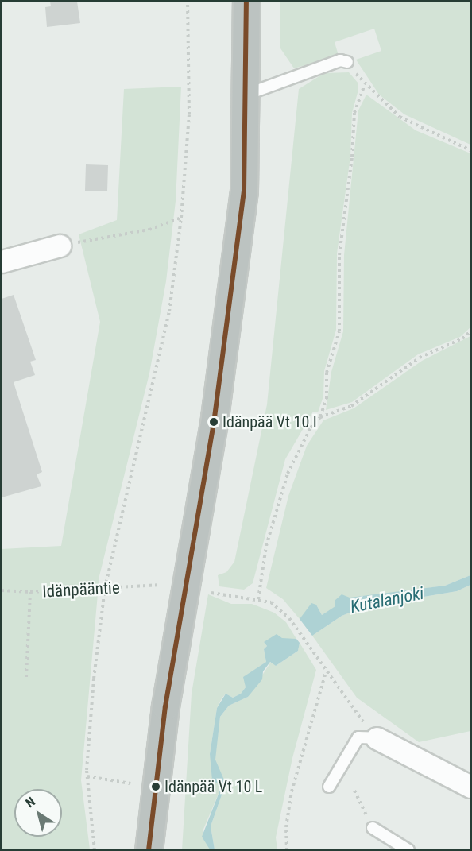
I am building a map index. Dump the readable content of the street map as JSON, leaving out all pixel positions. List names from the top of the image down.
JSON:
{
  "streets": {
    "path": ["Idänpääntie"]
  },
  "water": ["Kutalanjoki"],
  "places": ["Idänpää Vt 10 I", "Idänpää Vt 10 L"],
  "north": "top left"
}
